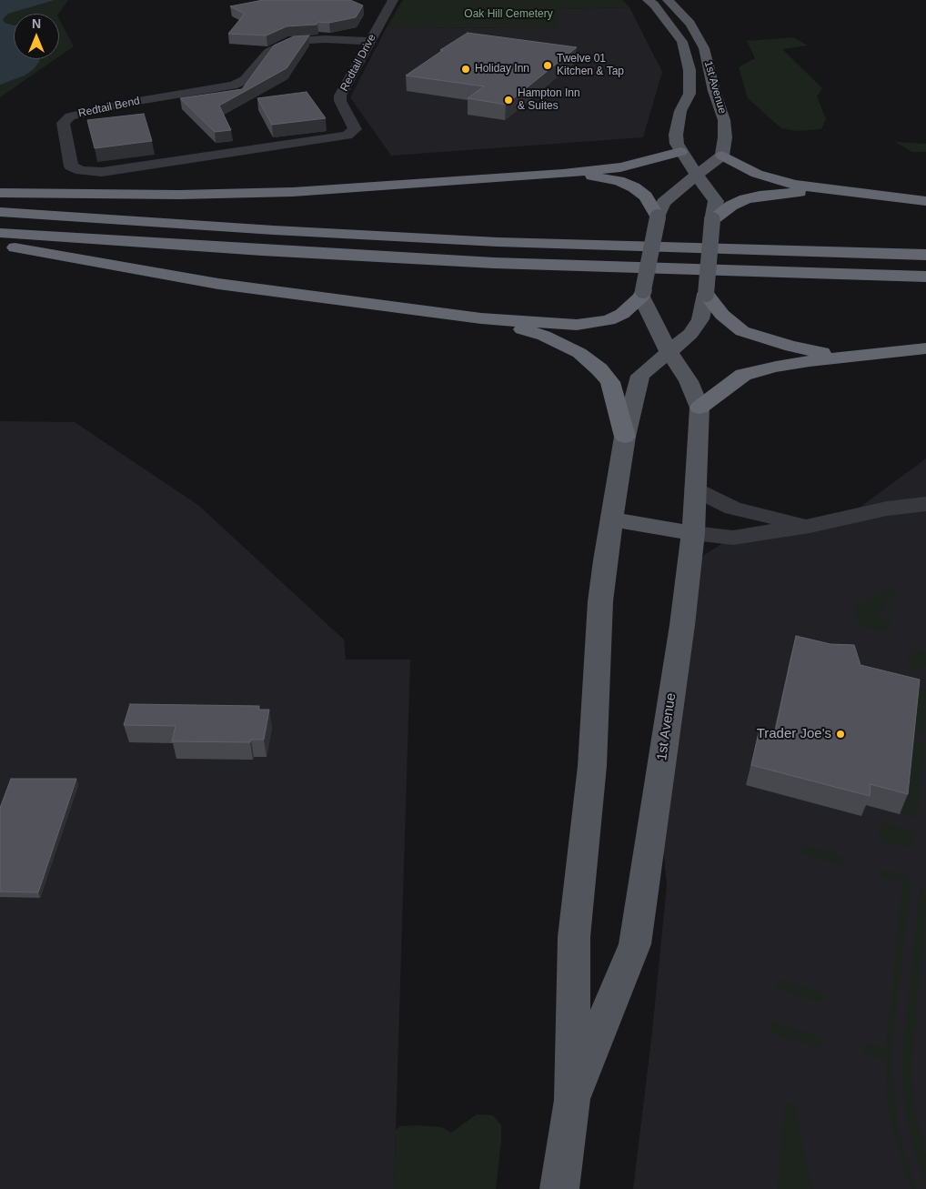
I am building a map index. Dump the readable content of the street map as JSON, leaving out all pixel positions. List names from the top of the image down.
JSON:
{
  "streets": {
    "main road": ["1st Avenue"],
    "street": ["Redtail Drive", "Redtail Bend"]
  },
  "crossings": [
    ["Redtail Drive", "Redtail Bend"]
  ],
  "parks": ["Oak Hill Cemetery"],
  "places": [
    "Twelve 01 Kitchen & Tap",
    "Holiday Inn",
    "Hampton Inn & Suites",
    "Trader Joe's"
  ],
  "north": "top"
}
